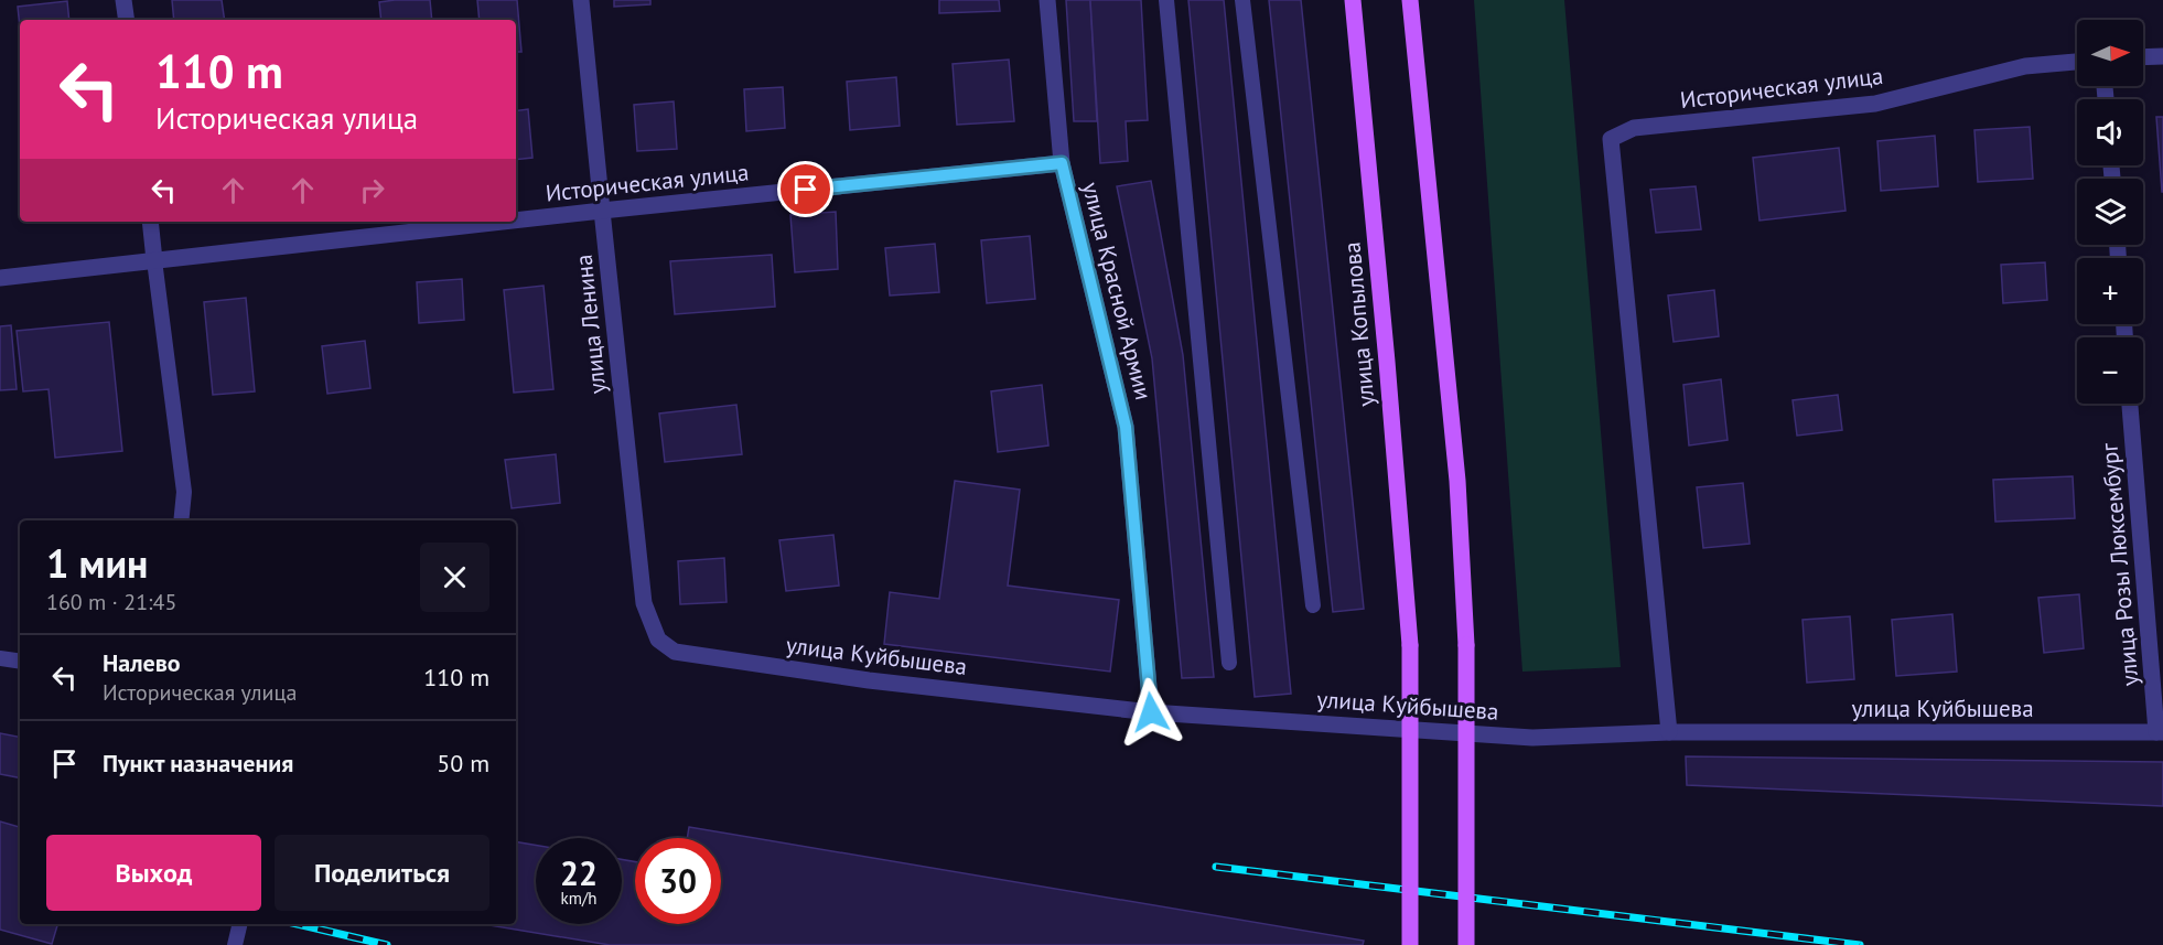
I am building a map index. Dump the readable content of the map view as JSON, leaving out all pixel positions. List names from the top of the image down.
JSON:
{
  "streets": {
    "main road": ["улица Копылова"],
    "street": [
      "Историческая улица",
      "улица Красной Армии",
      "улица Ленина",
      "улица Розы Люксембург",
      "улица Куйбышева"
    ]
  },
  "crossings": [
    ["Историческая улица", "улица Красной Армии"],
    ["Историческая улица", "улица Ленина"],
    ["Историческая улица", "улица Куйбышева"],
    ["улица Красной Армии", "улица Куйбышева"],
    ["улица Ленина", "улица Куйбышева"],
    ["улица Розы Люксембург", "улица Куйбышева"]
  ],
  "north": "right",
  "page": {
    "map_buttons": ["+", "−"],
    "turn": ["110 m", "Историческая улица"],
    "heading": ["1 мин", "160 m · 21:45"],
    "list": [
      {
        "name": "Налево",
        "note": "Историческая улица",
        "value": "110 m"
      },
      {
        "name": "Пункт назначения",
        "value": "50 m"
      }
    ],
    "buttons": ["Выход", "Поделиться"],
    "speed": "22 km/h",
    "limit": "30"
  }
}
